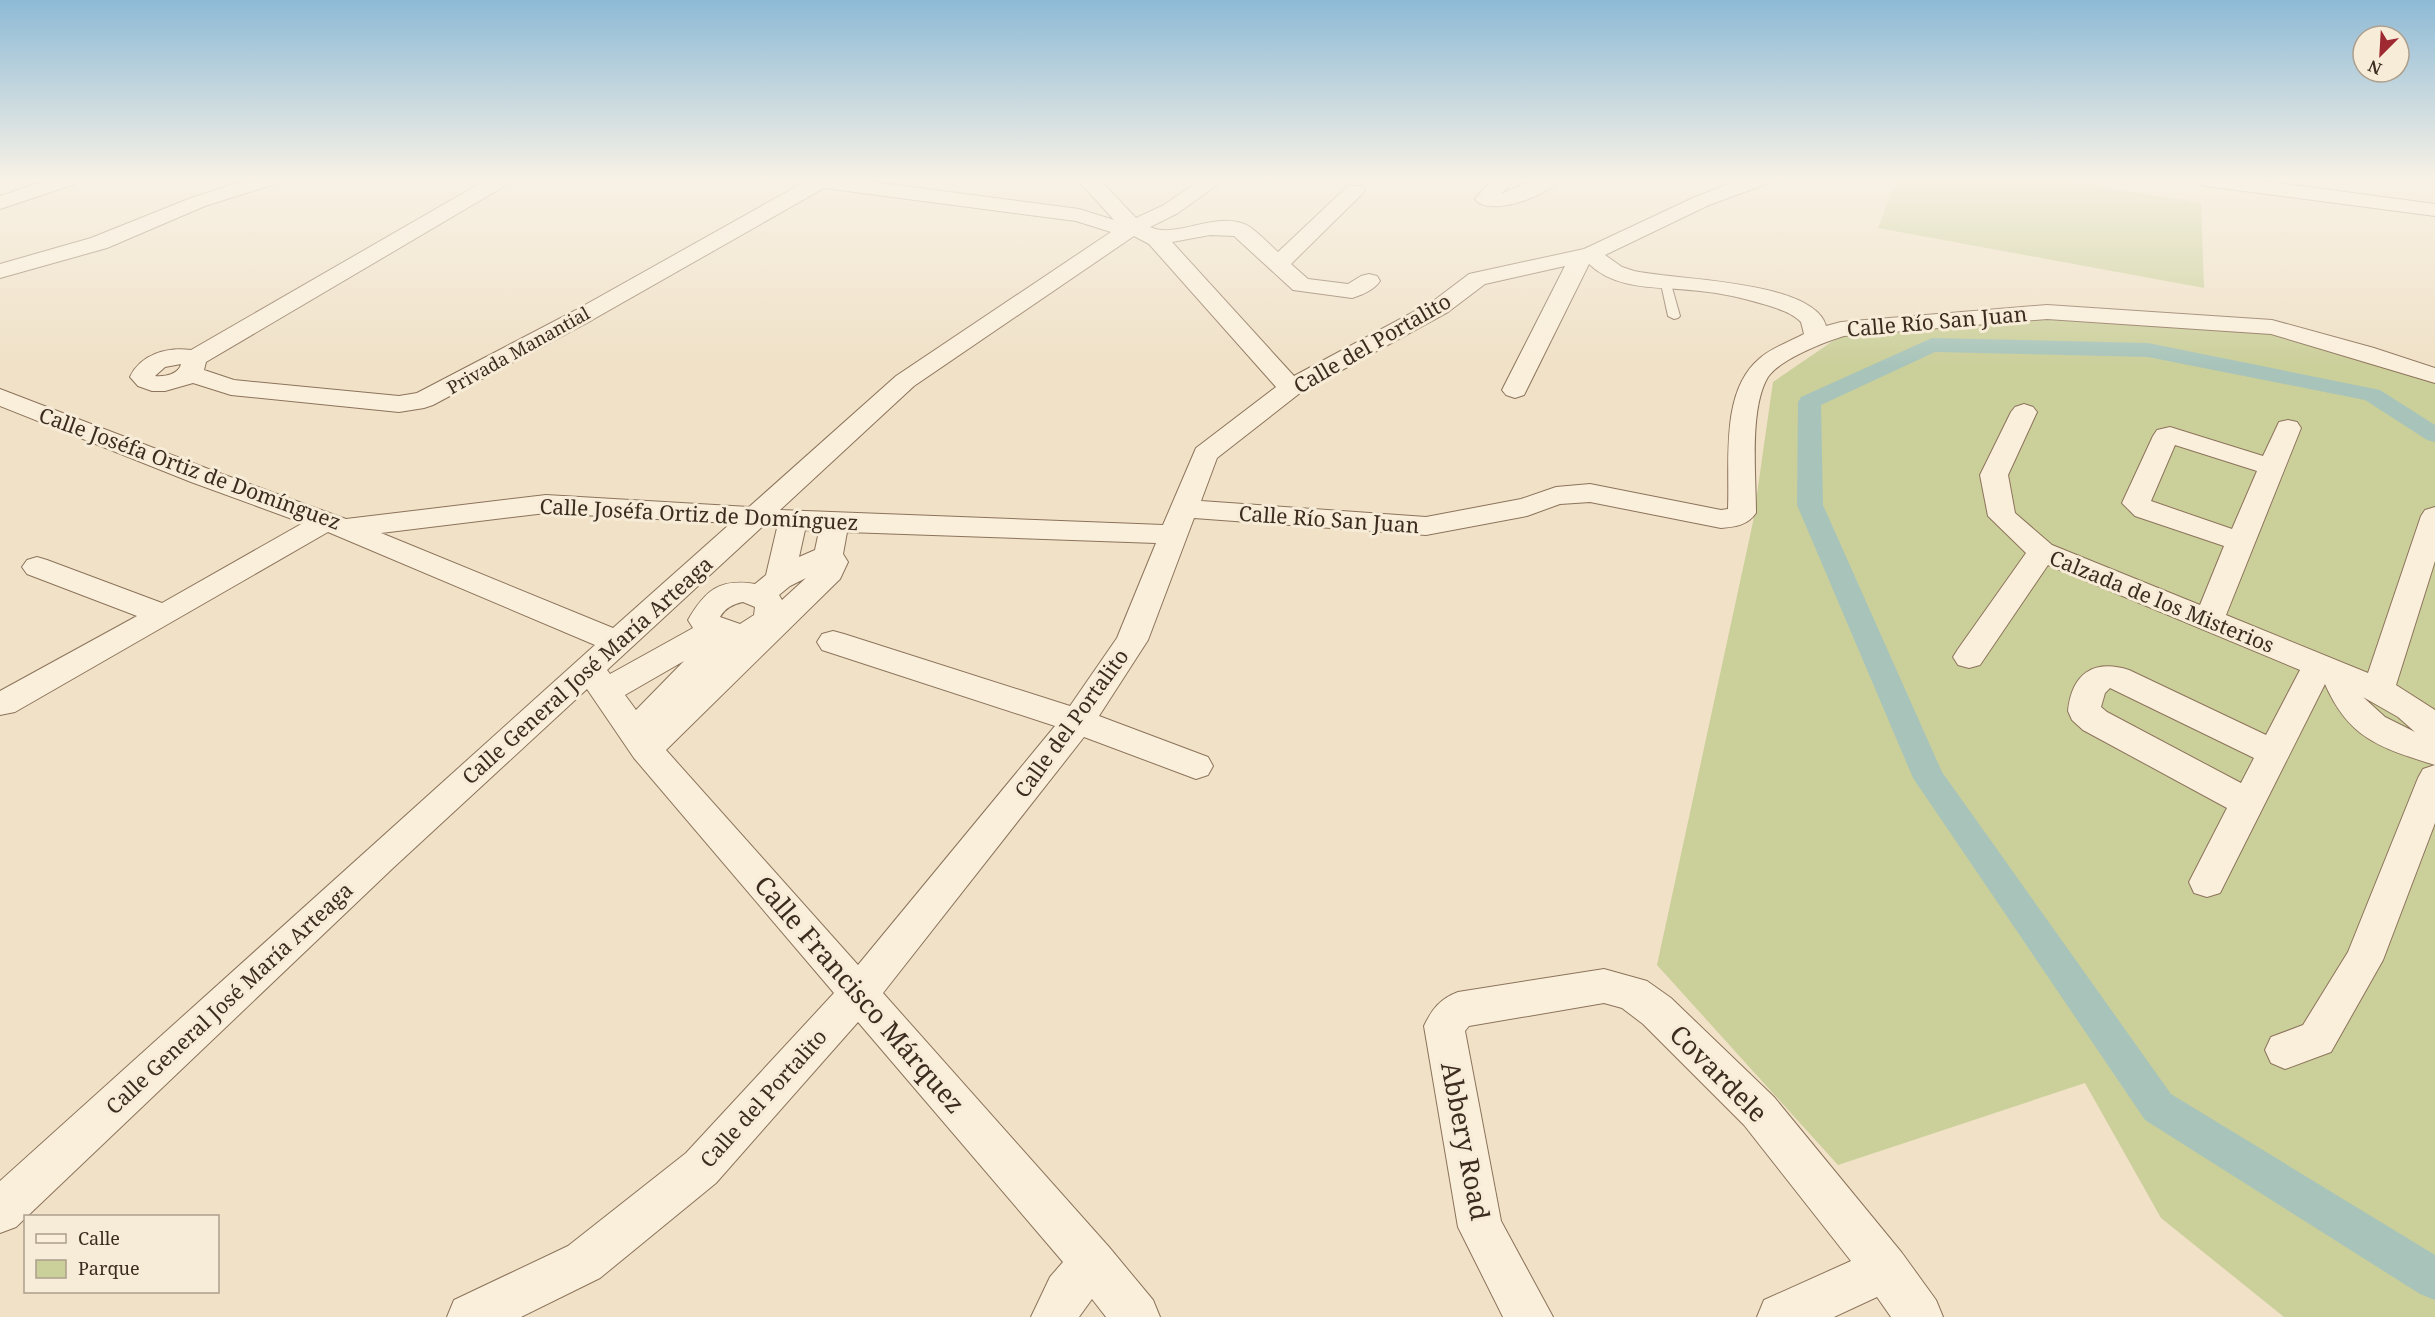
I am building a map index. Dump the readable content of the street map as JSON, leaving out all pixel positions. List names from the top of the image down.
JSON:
{
  "streets": {
    "street": [
      "Calle Río San Juan",
      "Calle del Portalito",
      "Privada Manantial",
      "Calle Joséfa Ortiz de Domínguez",
      "Calzada de los Misterios",
      "Calle General José María Arteaga",
      "Calle Francisco Márquez",
      "Covardele",
      "Abbery Road"
    ]
  },
  "crossings": [
    ["Calle Río San Juan", "Calle del Portalito"],
    ["Calle Río San Juan", "Calle Joséfa Ortiz de Domínguez"],
    ["Calle del Portalito", "Calle Joséfa Ortiz de Domínguez"],
    ["Calle del Portalito", "Calle Francisco Márquez"],
    ["Calle Joséfa Ortiz de Domínguez", "Calle General José María Arteaga"],
    ["Calle General José María Arteaga", "Calle Francisco Márquez"],
    ["Covardele", "Abbery Road"]
  ],
  "legend": ["Calle", "Parque"],
  "north": "bottom left"
}
